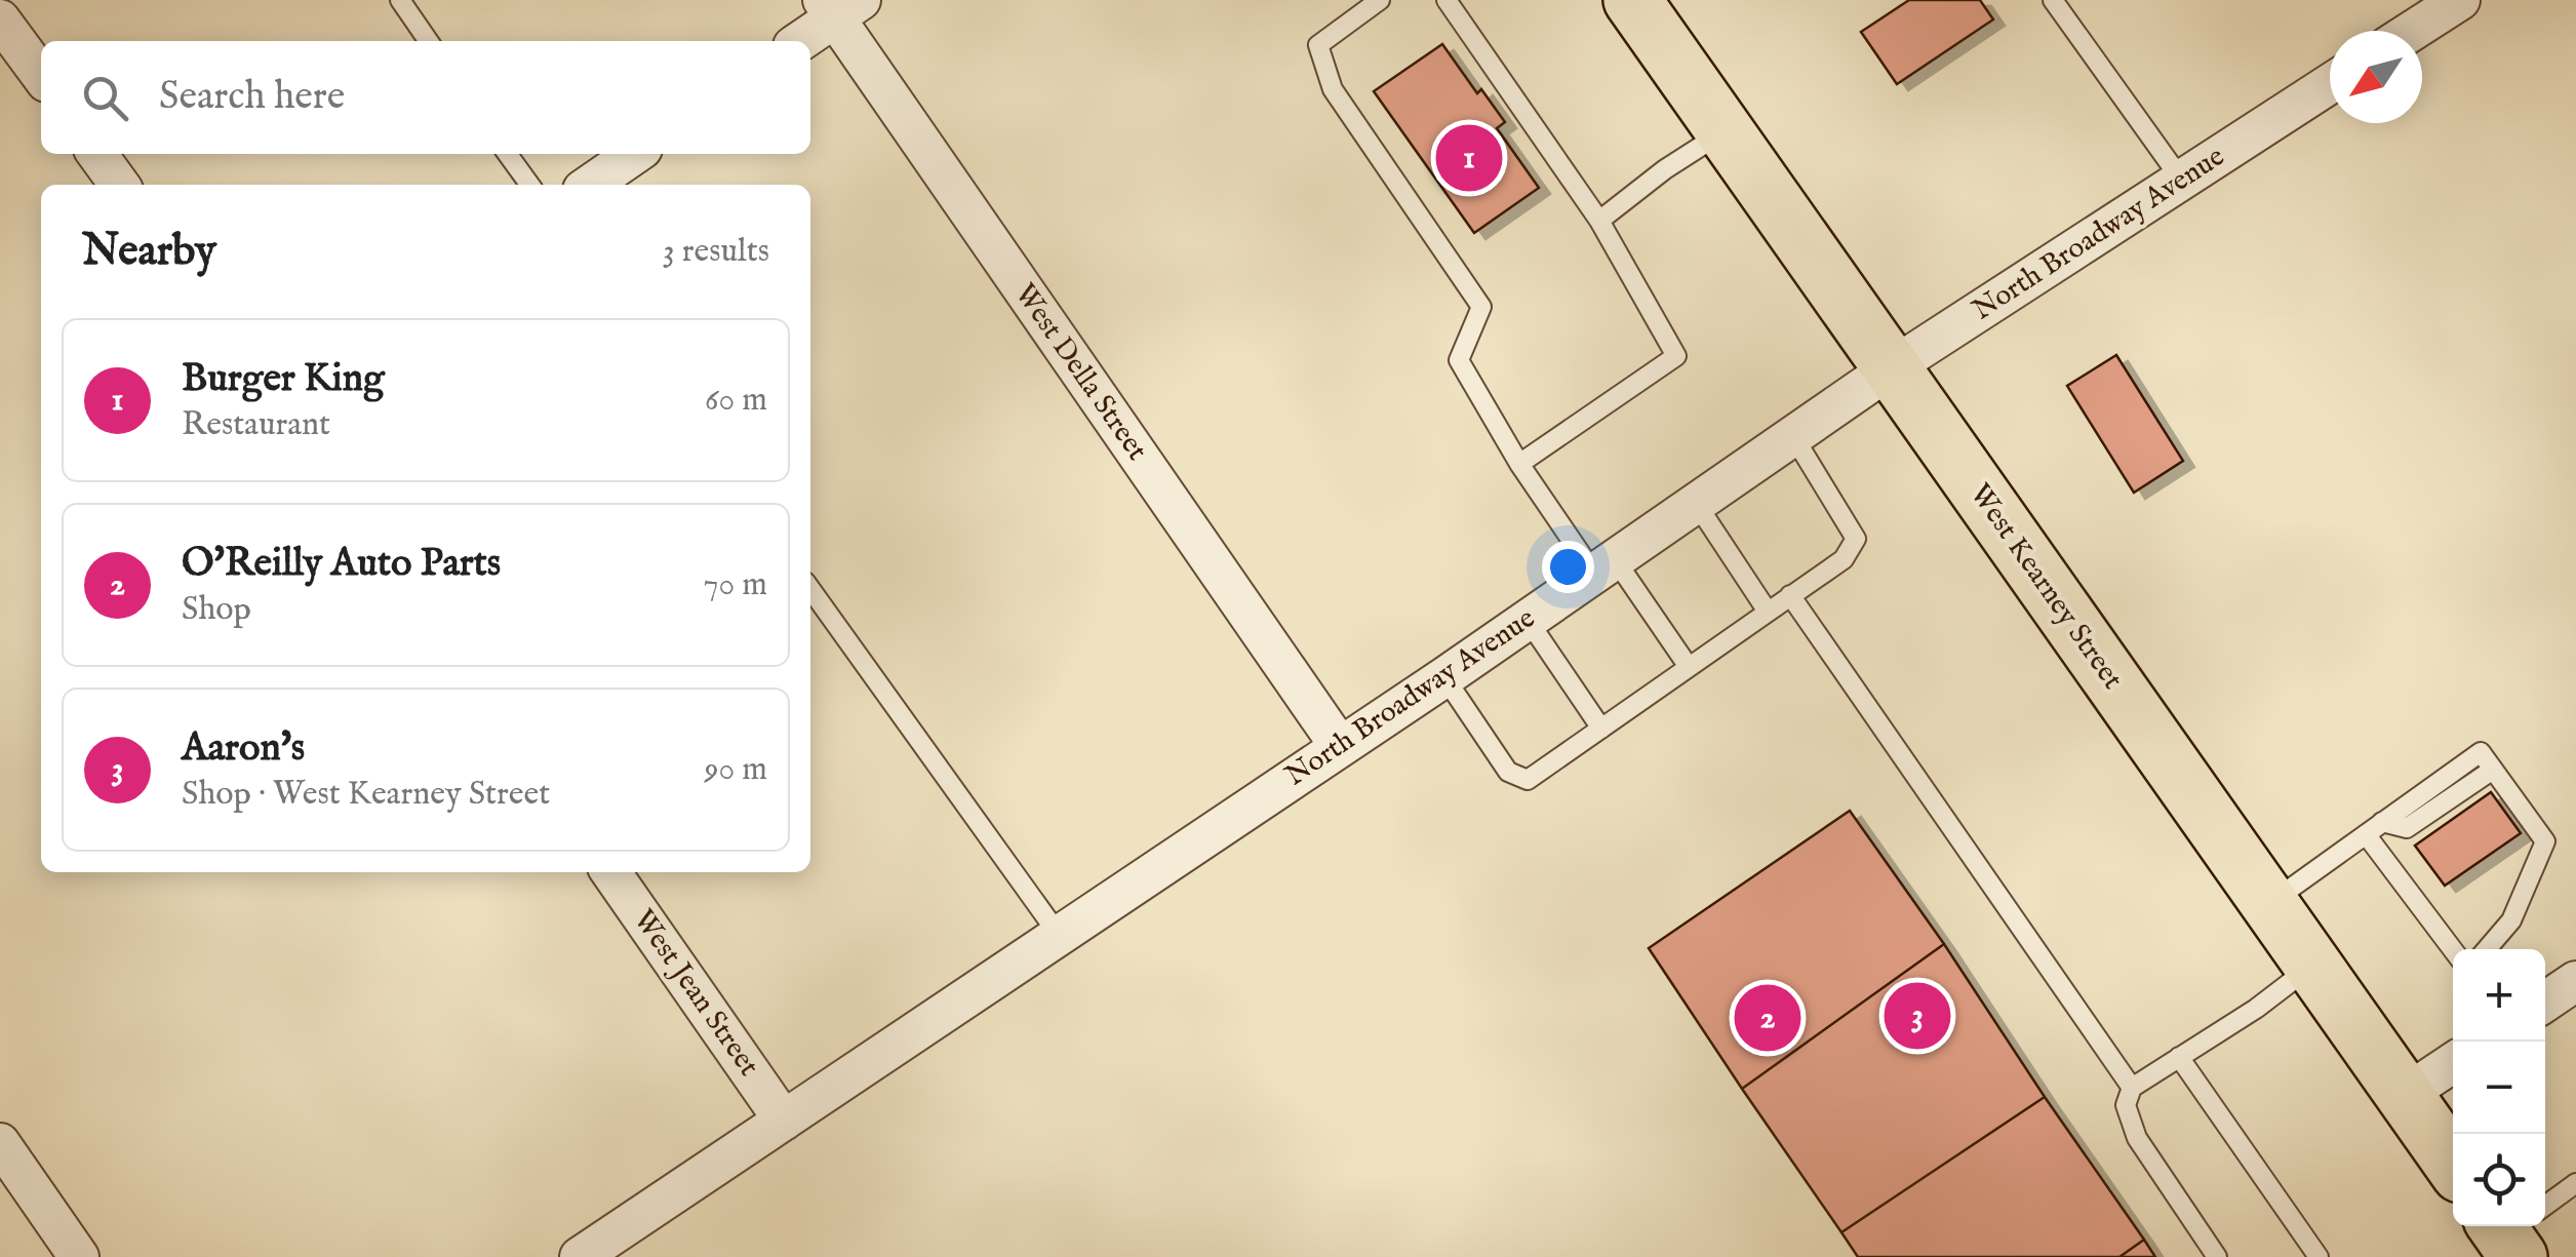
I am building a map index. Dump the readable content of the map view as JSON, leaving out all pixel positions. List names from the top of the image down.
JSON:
{
  "streets": {
    "main road": ["West Kearney Street"],
    "street": ["North Broadway Avenue", "West Della Street", "West Jean Street"]
  },
  "crossings": [
    ["North Broadway Avenue", "West Della Street"],
    ["North Broadway Avenue", "West Kearney Street"],
    ["North Broadway Avenue", "West Jean Street"]
  ],
  "north": "bottom left",
  "page": {
    "search": "Search here",
    "pins": ["1", "3", "2"],
    "heading": ["Nearby", "3 results"],
    "list": [
      {
        "mark": "1",
        "name": "Burger King",
        "note": "Restaurant",
        "value": "60 m"
      },
      {
        "mark": "2",
        "name": "O'Reilly Auto Parts",
        "note": "Shop",
        "value": "70 m"
      },
      {
        "mark": "3",
        "name": "Aaron's",
        "note": "Shop · West Kearney Street",
        "value": "90 m"
      }
    ],
    "map_buttons": ["+", "−"]
  }
}
